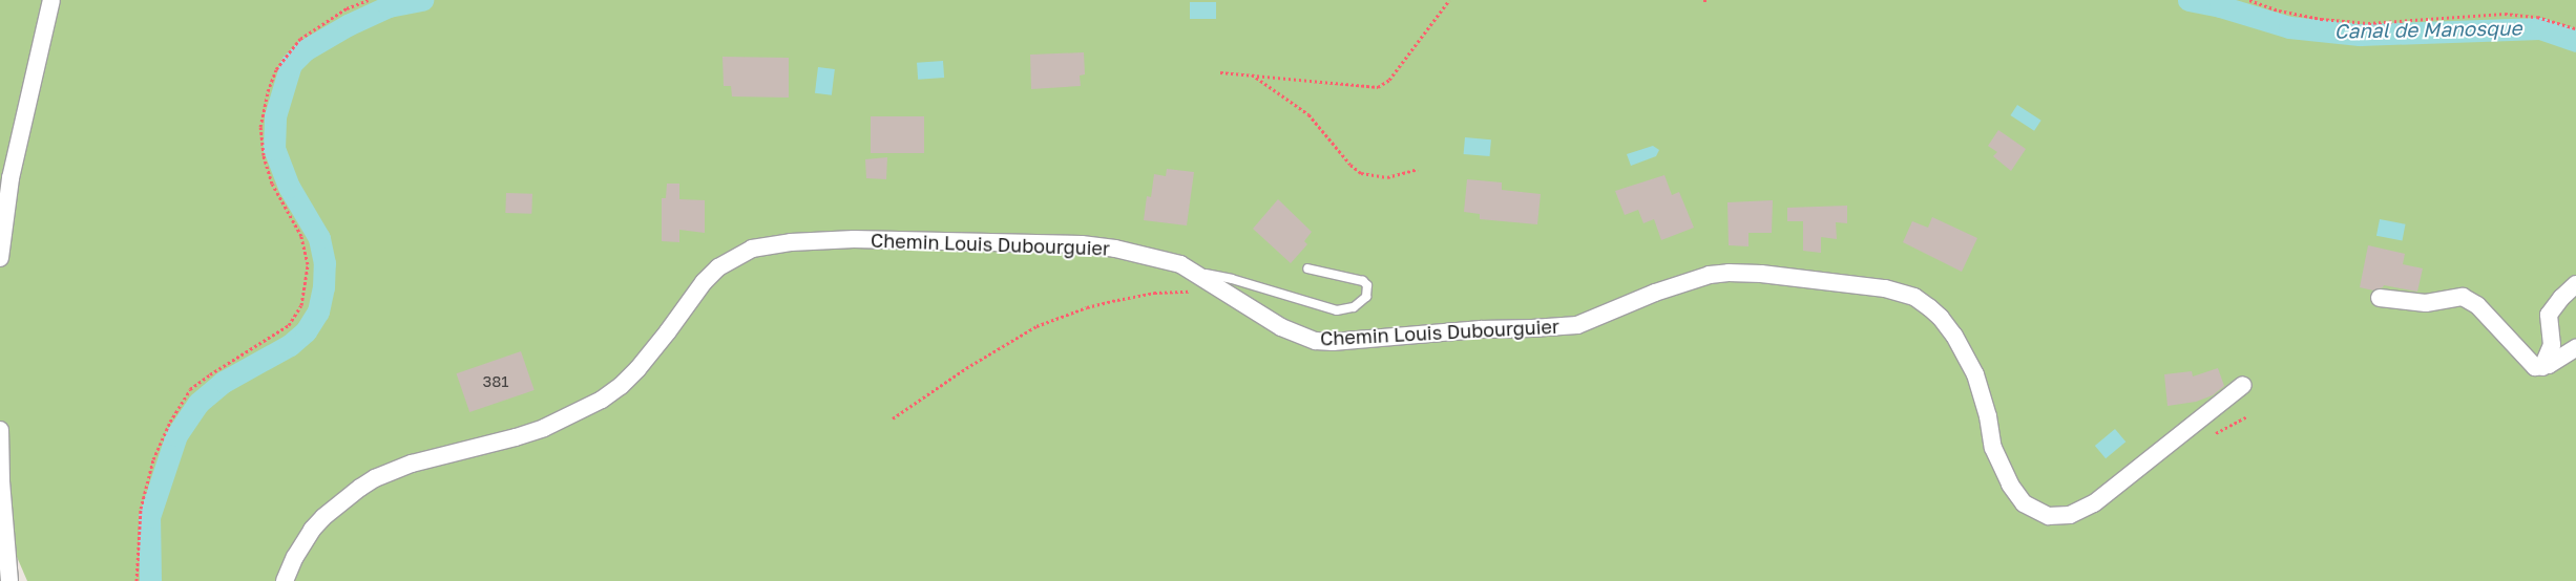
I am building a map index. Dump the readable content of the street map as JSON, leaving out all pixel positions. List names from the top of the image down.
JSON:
{
  "streets": {
    "street": ["Chemin Louis Dubourguier"]
  },
  "water": ["Canal de Manosque"],
  "house_numbers": ["381"]
}
